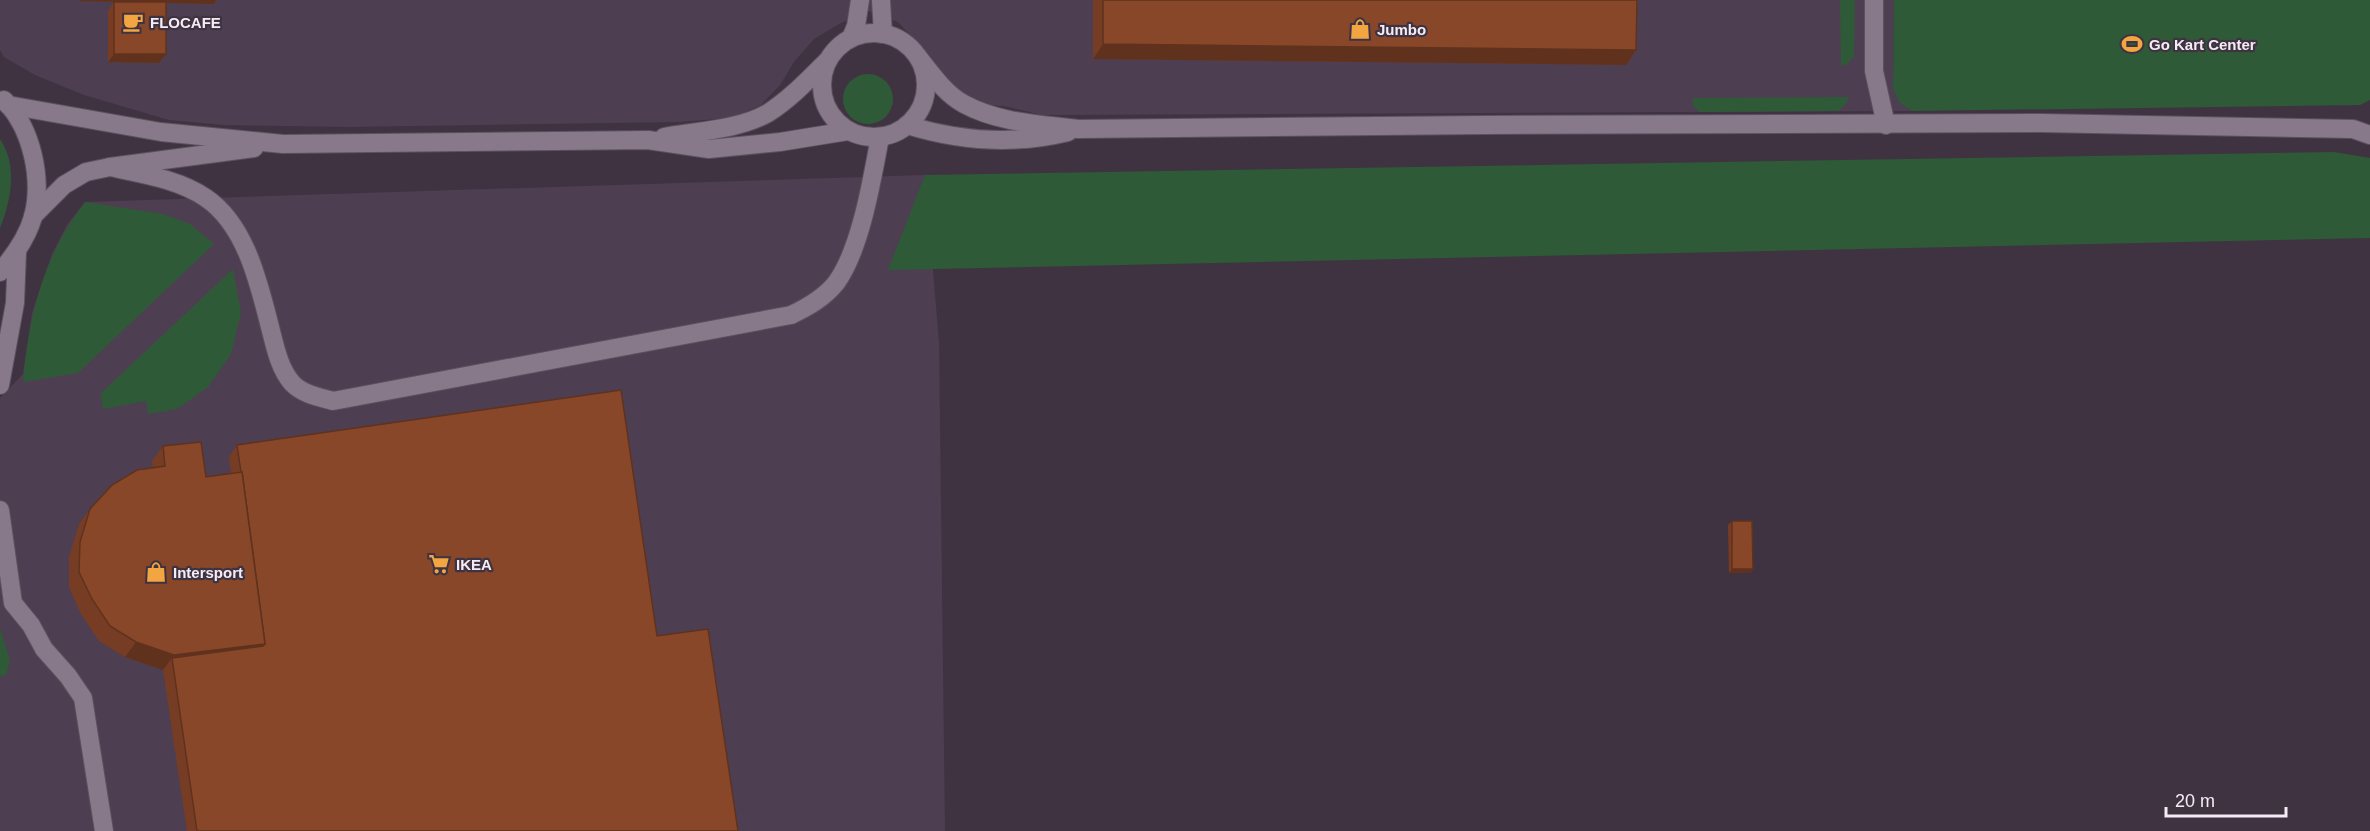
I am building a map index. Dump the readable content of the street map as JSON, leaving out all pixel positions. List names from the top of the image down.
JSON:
{
  "places": {
    "cafe": ["FLOCAFE"],
    "shop": ["Jumbo", "Intersport"],
    "sports": ["Go Kart Center"],
    "supermarket": ["ΙΚΕΑ"]
  },
  "scale_bar": "20 m"
}
